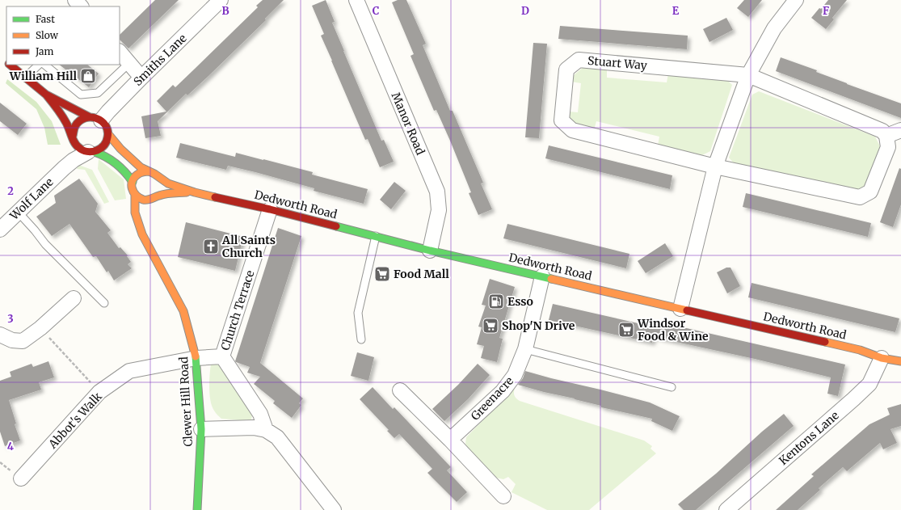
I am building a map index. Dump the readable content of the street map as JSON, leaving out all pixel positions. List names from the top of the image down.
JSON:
{
  "streets": {
    "main road": ["Dedworth Road", "Clewer Hill Road"],
    "street": [
      "Smiths Lane",
      "Stuart Way",
      "Manor Road",
      "Wolf Lane",
      "Church Terrace",
      "Greenacre",
      "Abbot's Walk",
      "Kentons Lane"
    ]
  },
  "crossings": [
    ["Smiths Lane", "Wolf Lane"],
    ["Smiths Lane", "Dedworth Road"],
    ["Manor Road", "Dedworth Road"],
    ["Wolf Lane", "Dedworth Road"],
    ["Dedworth Road", "Church Terrace"],
    ["Dedworth Road", "Greenacre"],
    ["Dedworth Road", "Clewer Hill Road"],
    ["Dedworth Road", "Kentons Lane"],
    ["Church Terrace", "Abbot's Walk"],
    ["Clewer Hill Road", "Abbot's Walk"]
  ],
  "places": {
    "shop": ["William Hill"],
    "church": ["All Saints Church"],
    "supermarket": ["Food Mall", "Shop'N Drive", "Windsor Food & Wine"],
    "fuel station": ["Esso"]
  },
  "legend": ["Fast", "Slow", "Jam"],
  "grid": {
    "columns": [
      "B",
      "C",
      "D",
      "E",
      "F"
    ],
    "rows": ["2", "3", "4"]
  }
}
